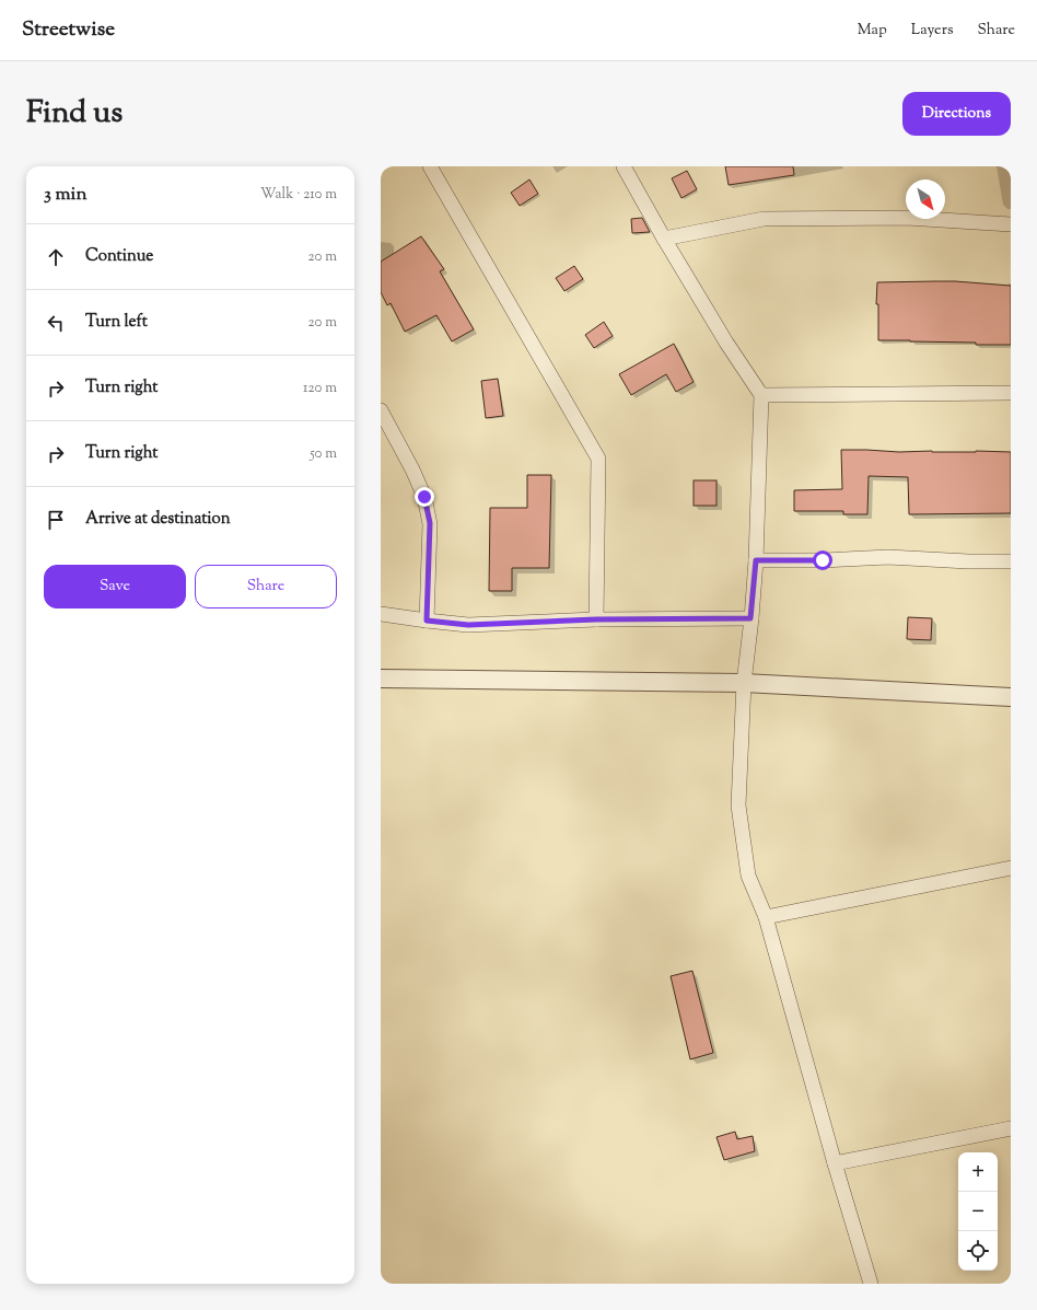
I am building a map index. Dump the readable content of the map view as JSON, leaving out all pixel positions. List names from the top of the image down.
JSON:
{
  "north": "bottom right",
  "page": {
    "header": "Streetwise",
    "nav": ["Map", "Layers", "Share"],
    "title": "Find us",
    "buttons": [
      "Directions",
      ["Save", "Share"]
    ],
    "heading": ["3 min", "Walk · 210 m"],
    "list": [
      ["Continue", "20 m"],
      ["Turn left", "20 m"],
      ["Turn right", "120 m"],
      ["Turn right", "50 m"],
      "Arrive at destination"
    ],
    "map_buttons": ["+", "−"]
  }
}
